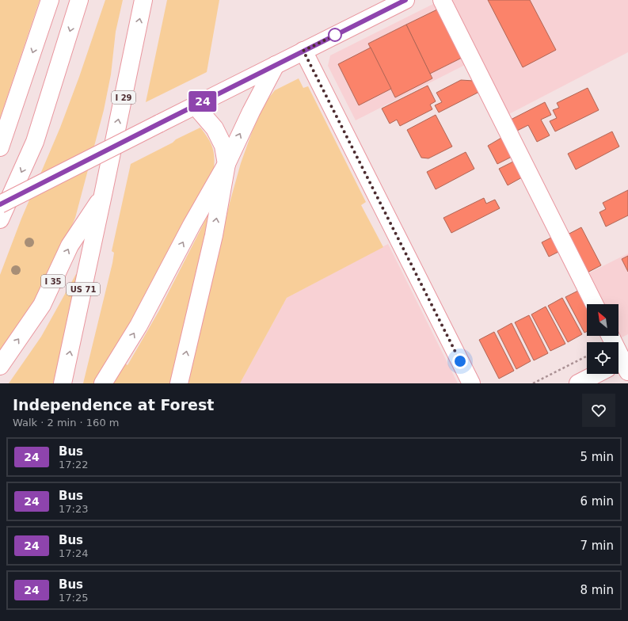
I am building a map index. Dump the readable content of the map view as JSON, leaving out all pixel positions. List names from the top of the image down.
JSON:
{
  "streets": {
    "main road": ["I 29", "I 35", "US 71"]
  },
  "crossings": [
    ["I 29", "I 35"],
    ["I 29", "US 71"],
    ["I 35", "US 71"]
  ],
  "lines": ["bus line 24"],
  "north": "top left",
  "page": {
    "on_map": "24",
    "heading": ["Independence at Forest", "Walk · 2 min · 160 m"],
    "list": [
      {
        "mark": "24",
        "name": "Bus",
        "note": "17:22",
        "value": "5 min"
      },
      {
        "mark": "24",
        "name": "Bus",
        "note": "17:23",
        "value": "6 min"
      },
      {
        "mark": "24",
        "name": "Bus",
        "note": "17:24",
        "value": "7 min"
      },
      {
        "mark": "24",
        "name": "Bus",
        "note": "17:25",
        "value": "8 min"
      }
    ]
  }
}
